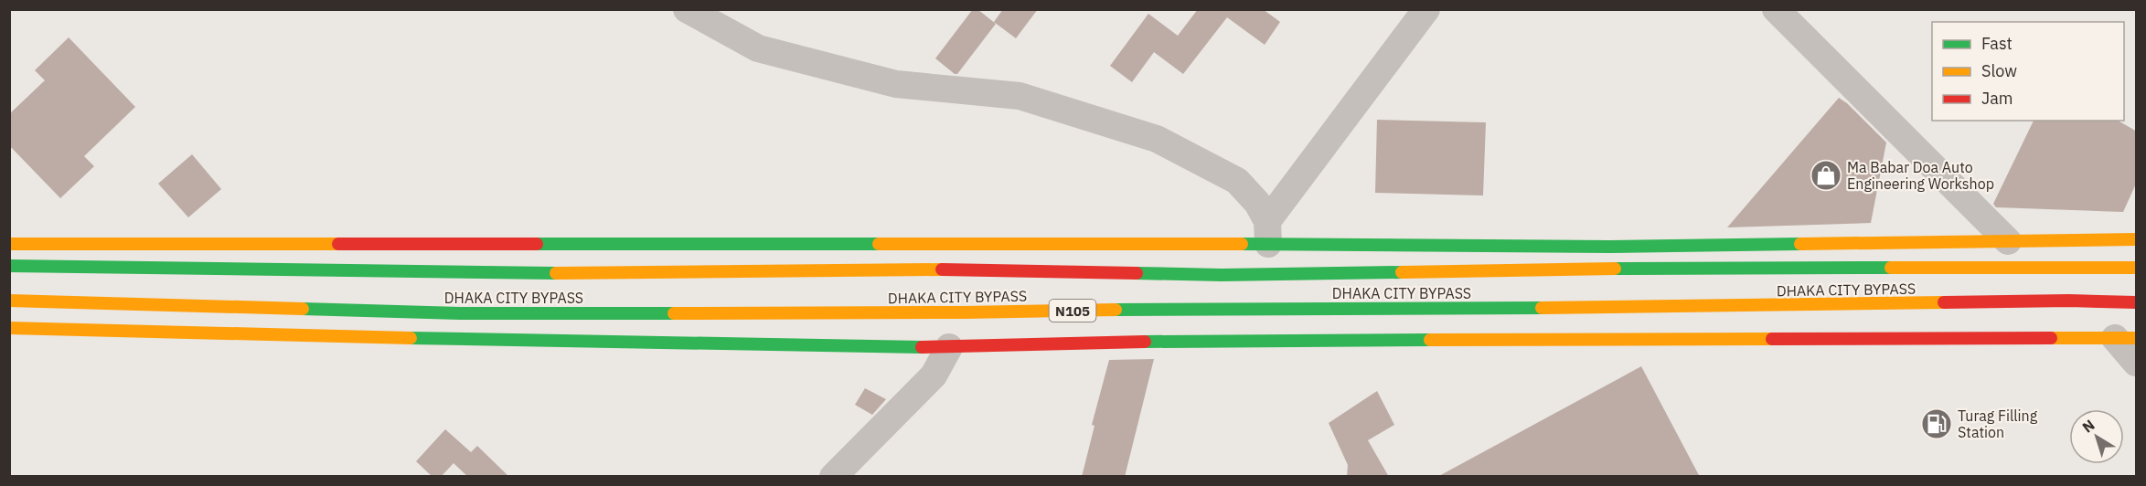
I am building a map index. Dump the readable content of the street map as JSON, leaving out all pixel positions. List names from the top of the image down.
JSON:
{
  "streets": {
    "main road": ["DHAKA CITY BYPASS", "N105"]
  },
  "places": {
    "shop": ["Ma Babar Doa Auto Engineering Workshop"],
    "fuel station": ["Turag Filling Station"]
  },
  "legend": ["Fast", "Slow", "Jam"],
  "north": "top left"
}
